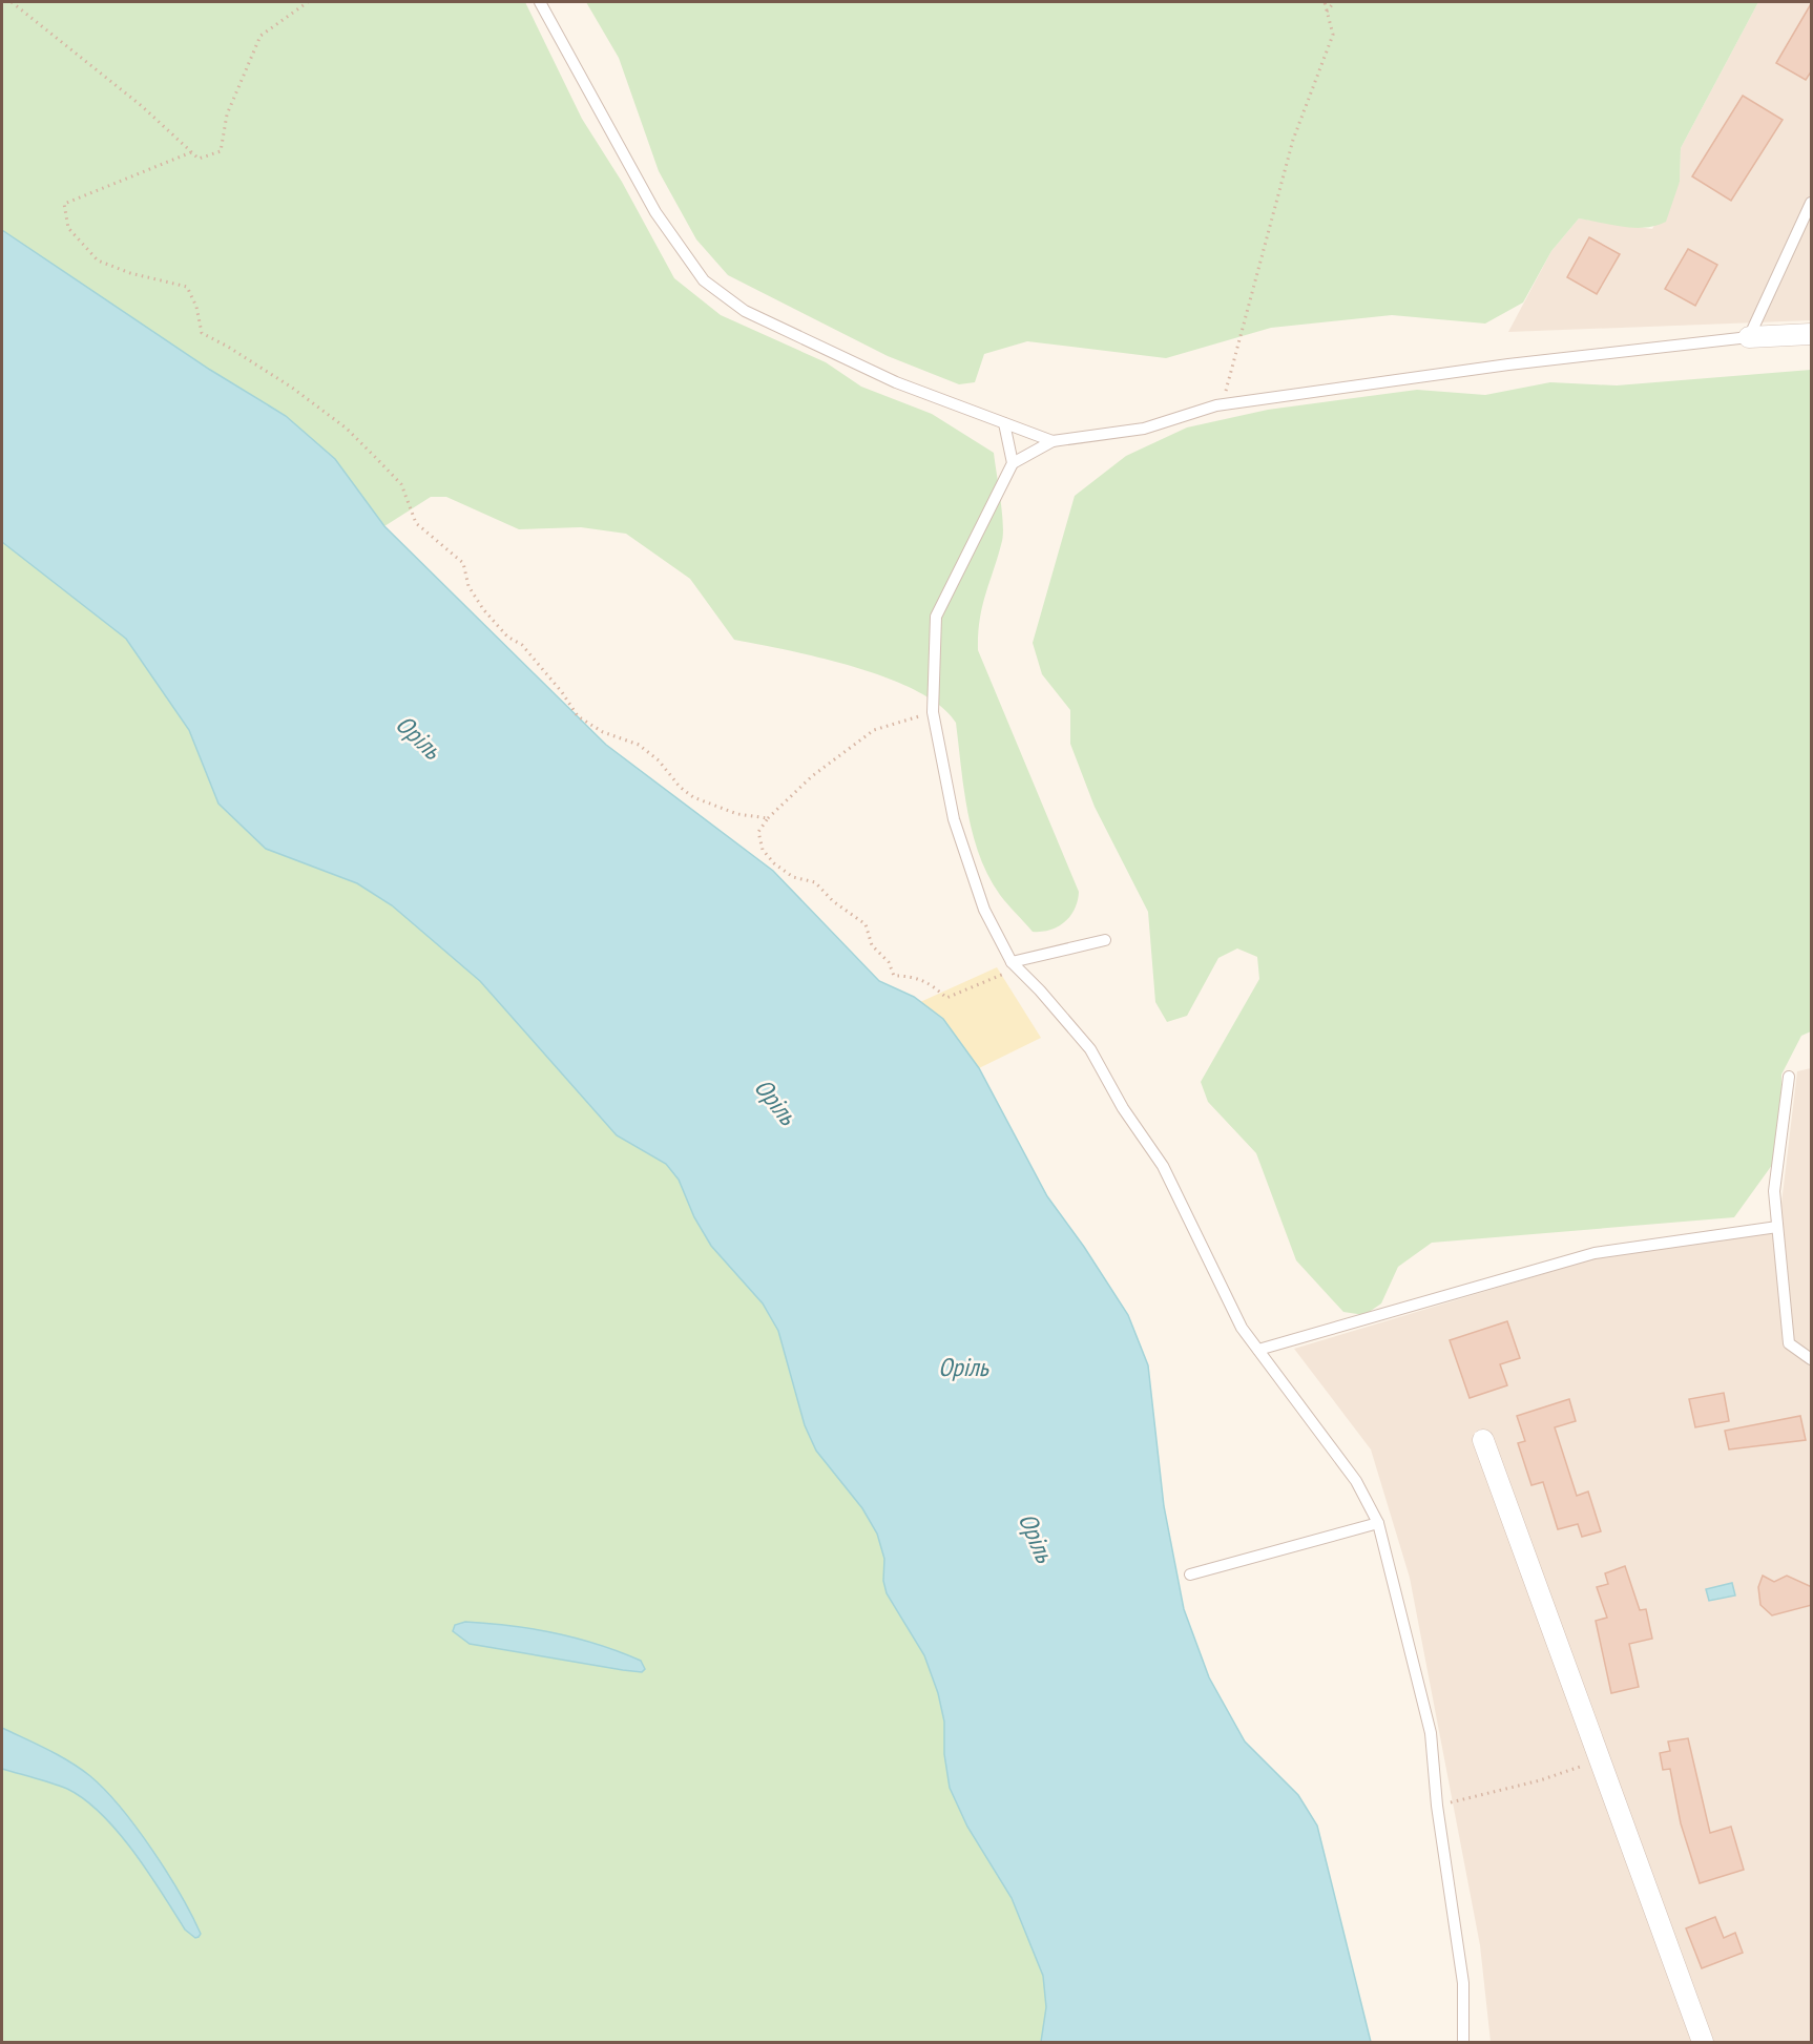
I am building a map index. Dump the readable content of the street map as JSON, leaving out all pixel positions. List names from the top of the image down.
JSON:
{
  "water": ["Оріль", "Орiль"]
}
